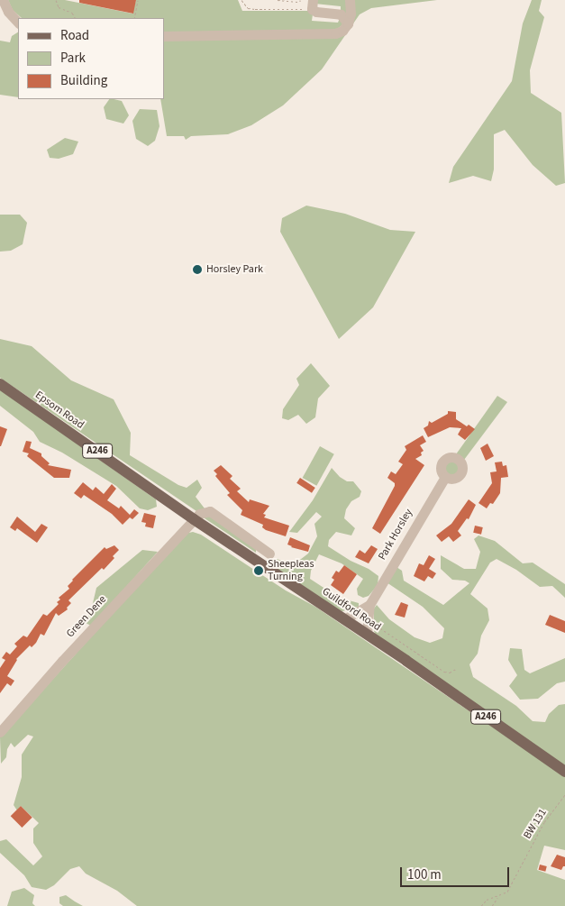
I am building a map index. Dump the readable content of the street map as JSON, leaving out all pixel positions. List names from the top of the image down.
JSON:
{
  "streets": {
    "main road": ["Epsom Road", "A246", "Guildford Road"],
    "street": ["Park Horsley", "Green Dene"],
    "path": ["BW 131"]
  },
  "crossings": [
    ["Epsom Road", "Guildford Road"],
    ["Epsom Road", "Green Dene"],
    ["Park Horsley", "Guildford Road"],
    ["Guildford Road", "Green Dene"]
  ],
  "places": ["Horsley Park", "Sheepleas Turning"],
  "legend": ["Road", "Park", "Building"],
  "scale_bar": "100 m"
}
